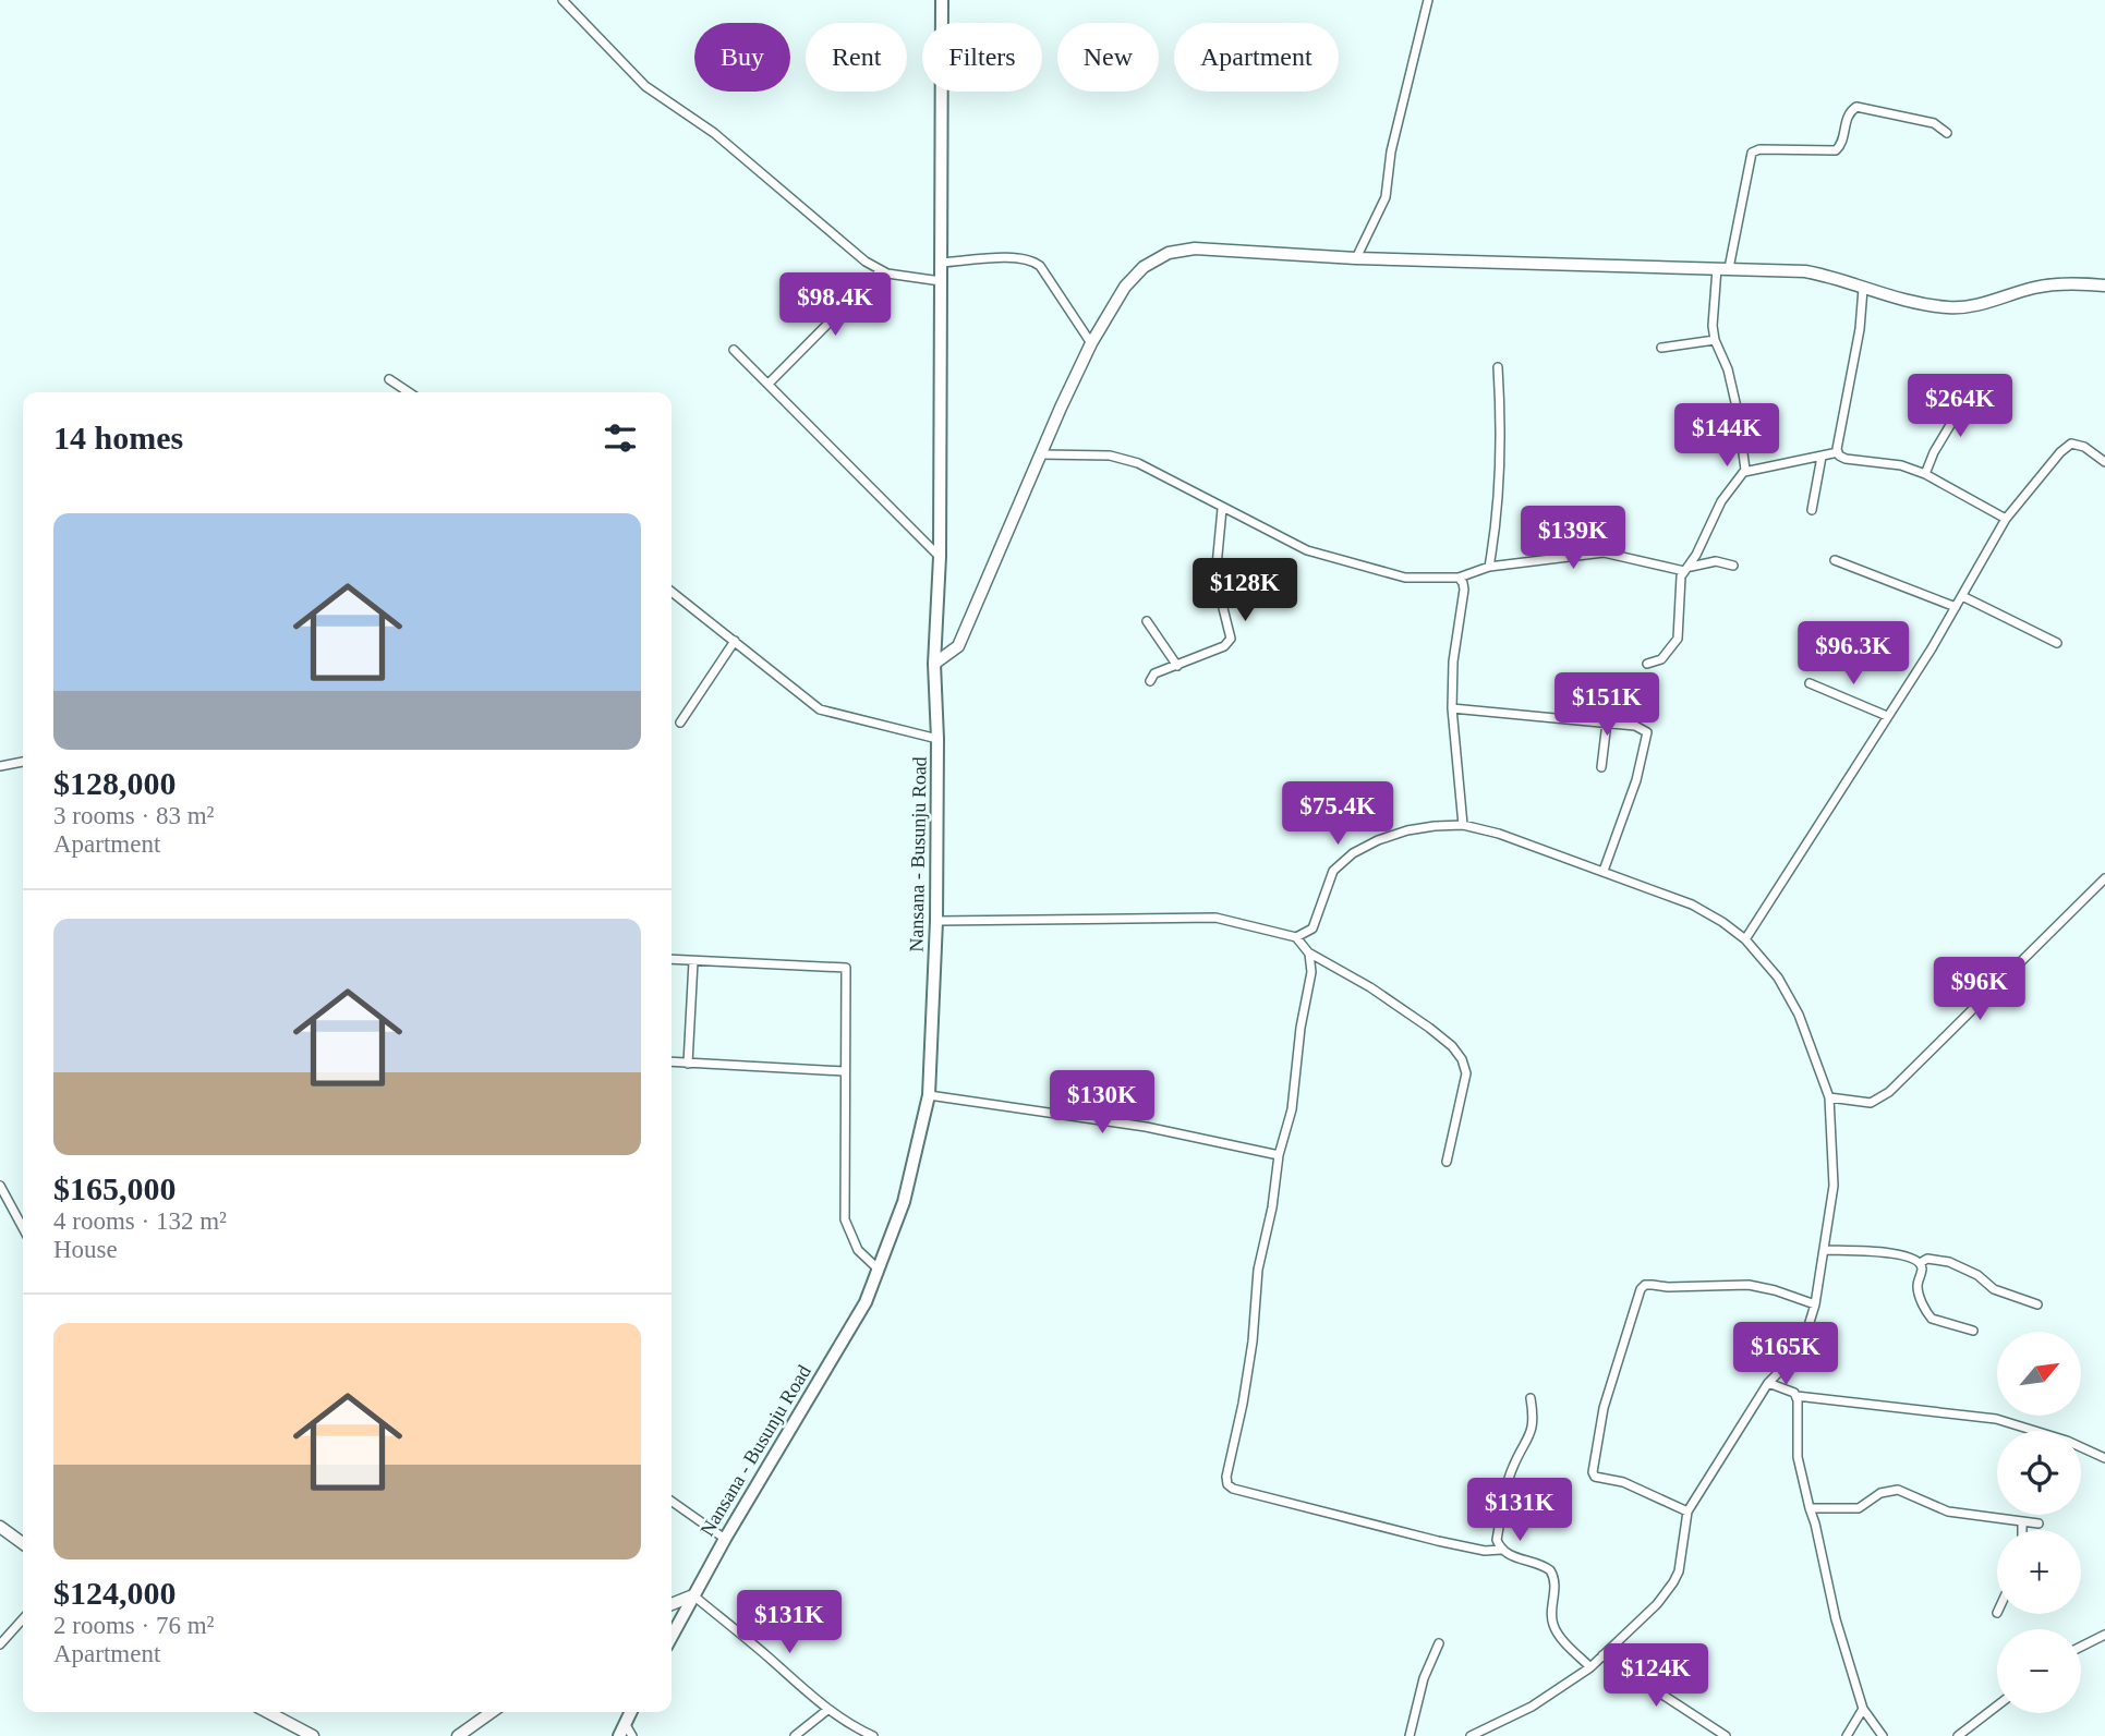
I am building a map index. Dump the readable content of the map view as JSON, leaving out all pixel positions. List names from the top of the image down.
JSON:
{
  "streets": {
    "main road": ["Nansana - Busunju Road"]
  },
  "north": "top right",
  "page": {
    "chip": [
      "Buy",
      "Rent",
      "Filters",
      "New",
      "Apartment"
    ],
    "price": [
      "$98.4K",
      "$264K",
      "$144K",
      "$139K",
      "$128K",
      "$96.3K",
      "$151K",
      "$75.4K",
      "$96K",
      "$130K",
      "$165K",
      "$131K",
      "$131K",
      "$124K"
    ],
    "heading": "14 homes",
    "list": [
      {
        "name": "$128,000",
        "note": "3 rooms · 83 m² · Apartment"
      },
      {
        "name": "$165,000",
        "note": "4 rooms · 132 m² · House"
      },
      {
        "name": "$124,000",
        "note": "2 rooms · 76 m² · Apartment"
      }
    ],
    "map_buttons": ["+", "−"]
  }
}
